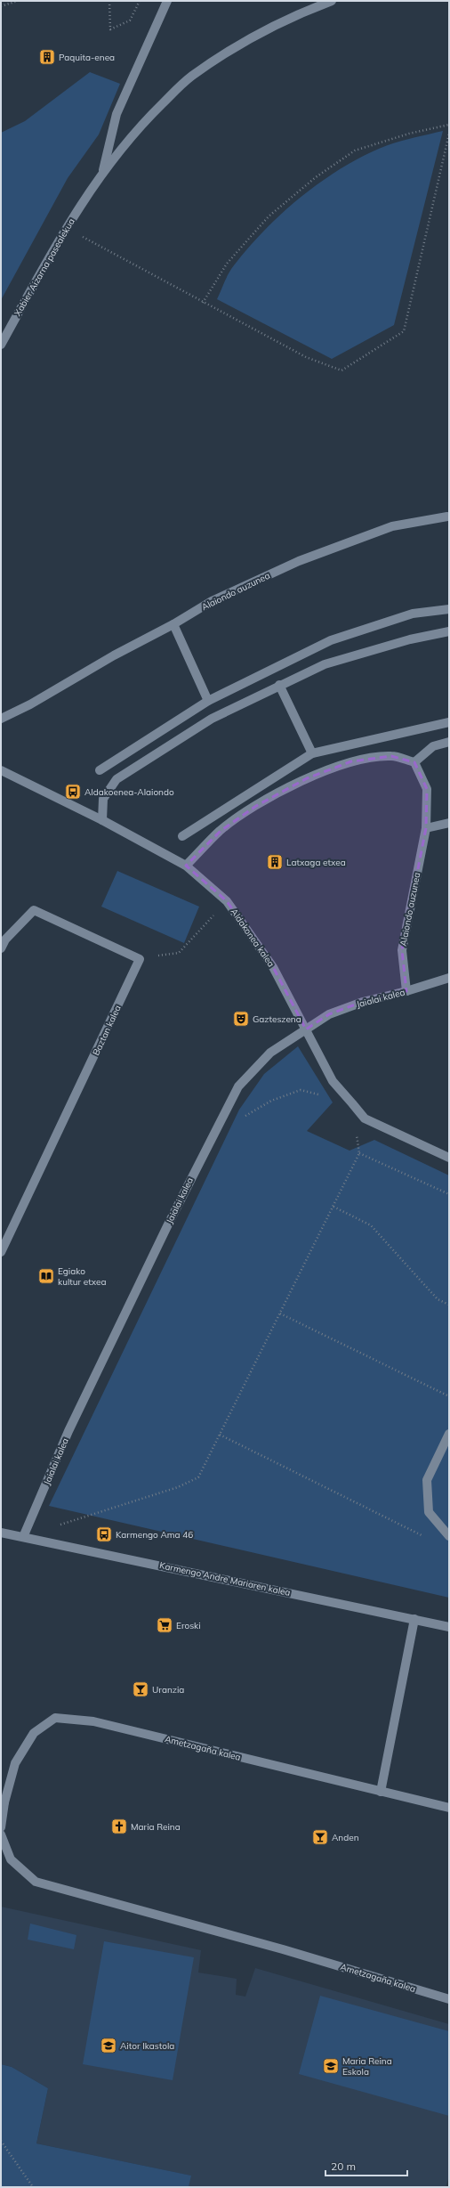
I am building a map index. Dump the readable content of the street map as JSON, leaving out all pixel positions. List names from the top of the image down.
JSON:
{
  "streets": {
    "street": [
      "Xabier Aizarna pasealekua",
      "Alaiondo auzunea",
      "Aldakonea kalea",
      "Jaialai kalea",
      "Baztan kalea",
      "Karmengo Andre Mariaren kalea",
      "Ametzagaña kalea"
    ]
  },
  "crossings": [
    ["Alaiondo auzunea", "Jaialai kalea"],
    ["Jaialai kalea", "Karmengo Andre Mariaren kalea"]
  ],
  "places": {
    "building": ["Paquita-enea", "Latxaga etxea"],
    "bus stop": ["Aldakoenea-Alaiondo", "Karmengo Ama 46"],
    "theatre": ["Gazteszena"],
    "library": ["Egiako kultur etxea"],
    "supermarket": ["Eroski"],
    "bar": ["Uranzia", "Anden"],
    "church": ["Maria Reina"],
    "school or university": ["Aitor Ikastola", "Maria Reina Eskola"]
  },
  "scale_bar": "20 m"
}
